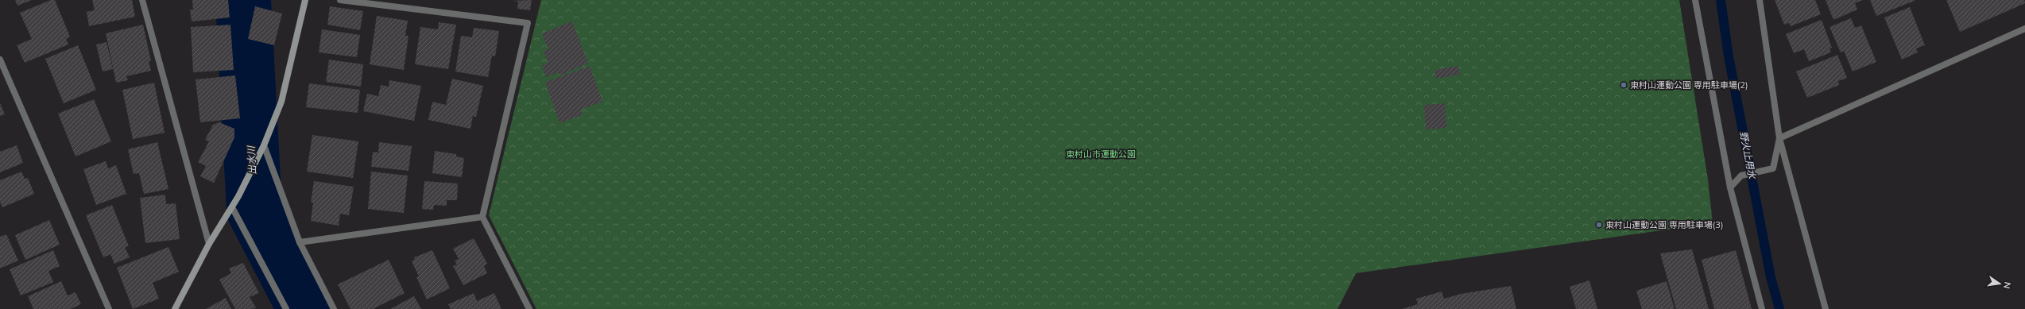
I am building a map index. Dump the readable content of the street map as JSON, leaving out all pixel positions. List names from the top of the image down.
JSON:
{
  "water": ["野火止用水", "出水川"],
  "parks": ["東村山市運動公園"],
  "places": ["東村山運動公園 専用駐車場(2)", "東村山運動公園 専用駐車場(3)"],
  "north": "right"
}
